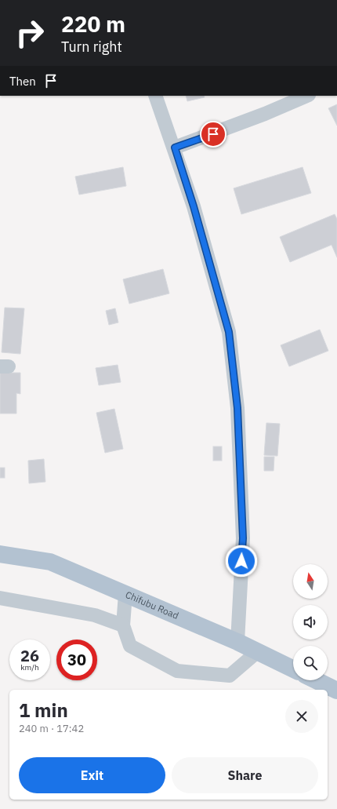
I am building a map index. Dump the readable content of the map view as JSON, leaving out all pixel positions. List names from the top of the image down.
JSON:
{
  "streets": {
    "main road": ["Chifubu Road"]
  },
  "north": "top",
  "page": {
    "turn": ["220 m", "Turn right"],
    "then": "Then",
    "speed": "26 km/h",
    "limit": "30",
    "heading": ["1 min", "240 m · 17:42"],
    "buttons": ["Exit", "Share"]
  }
}
